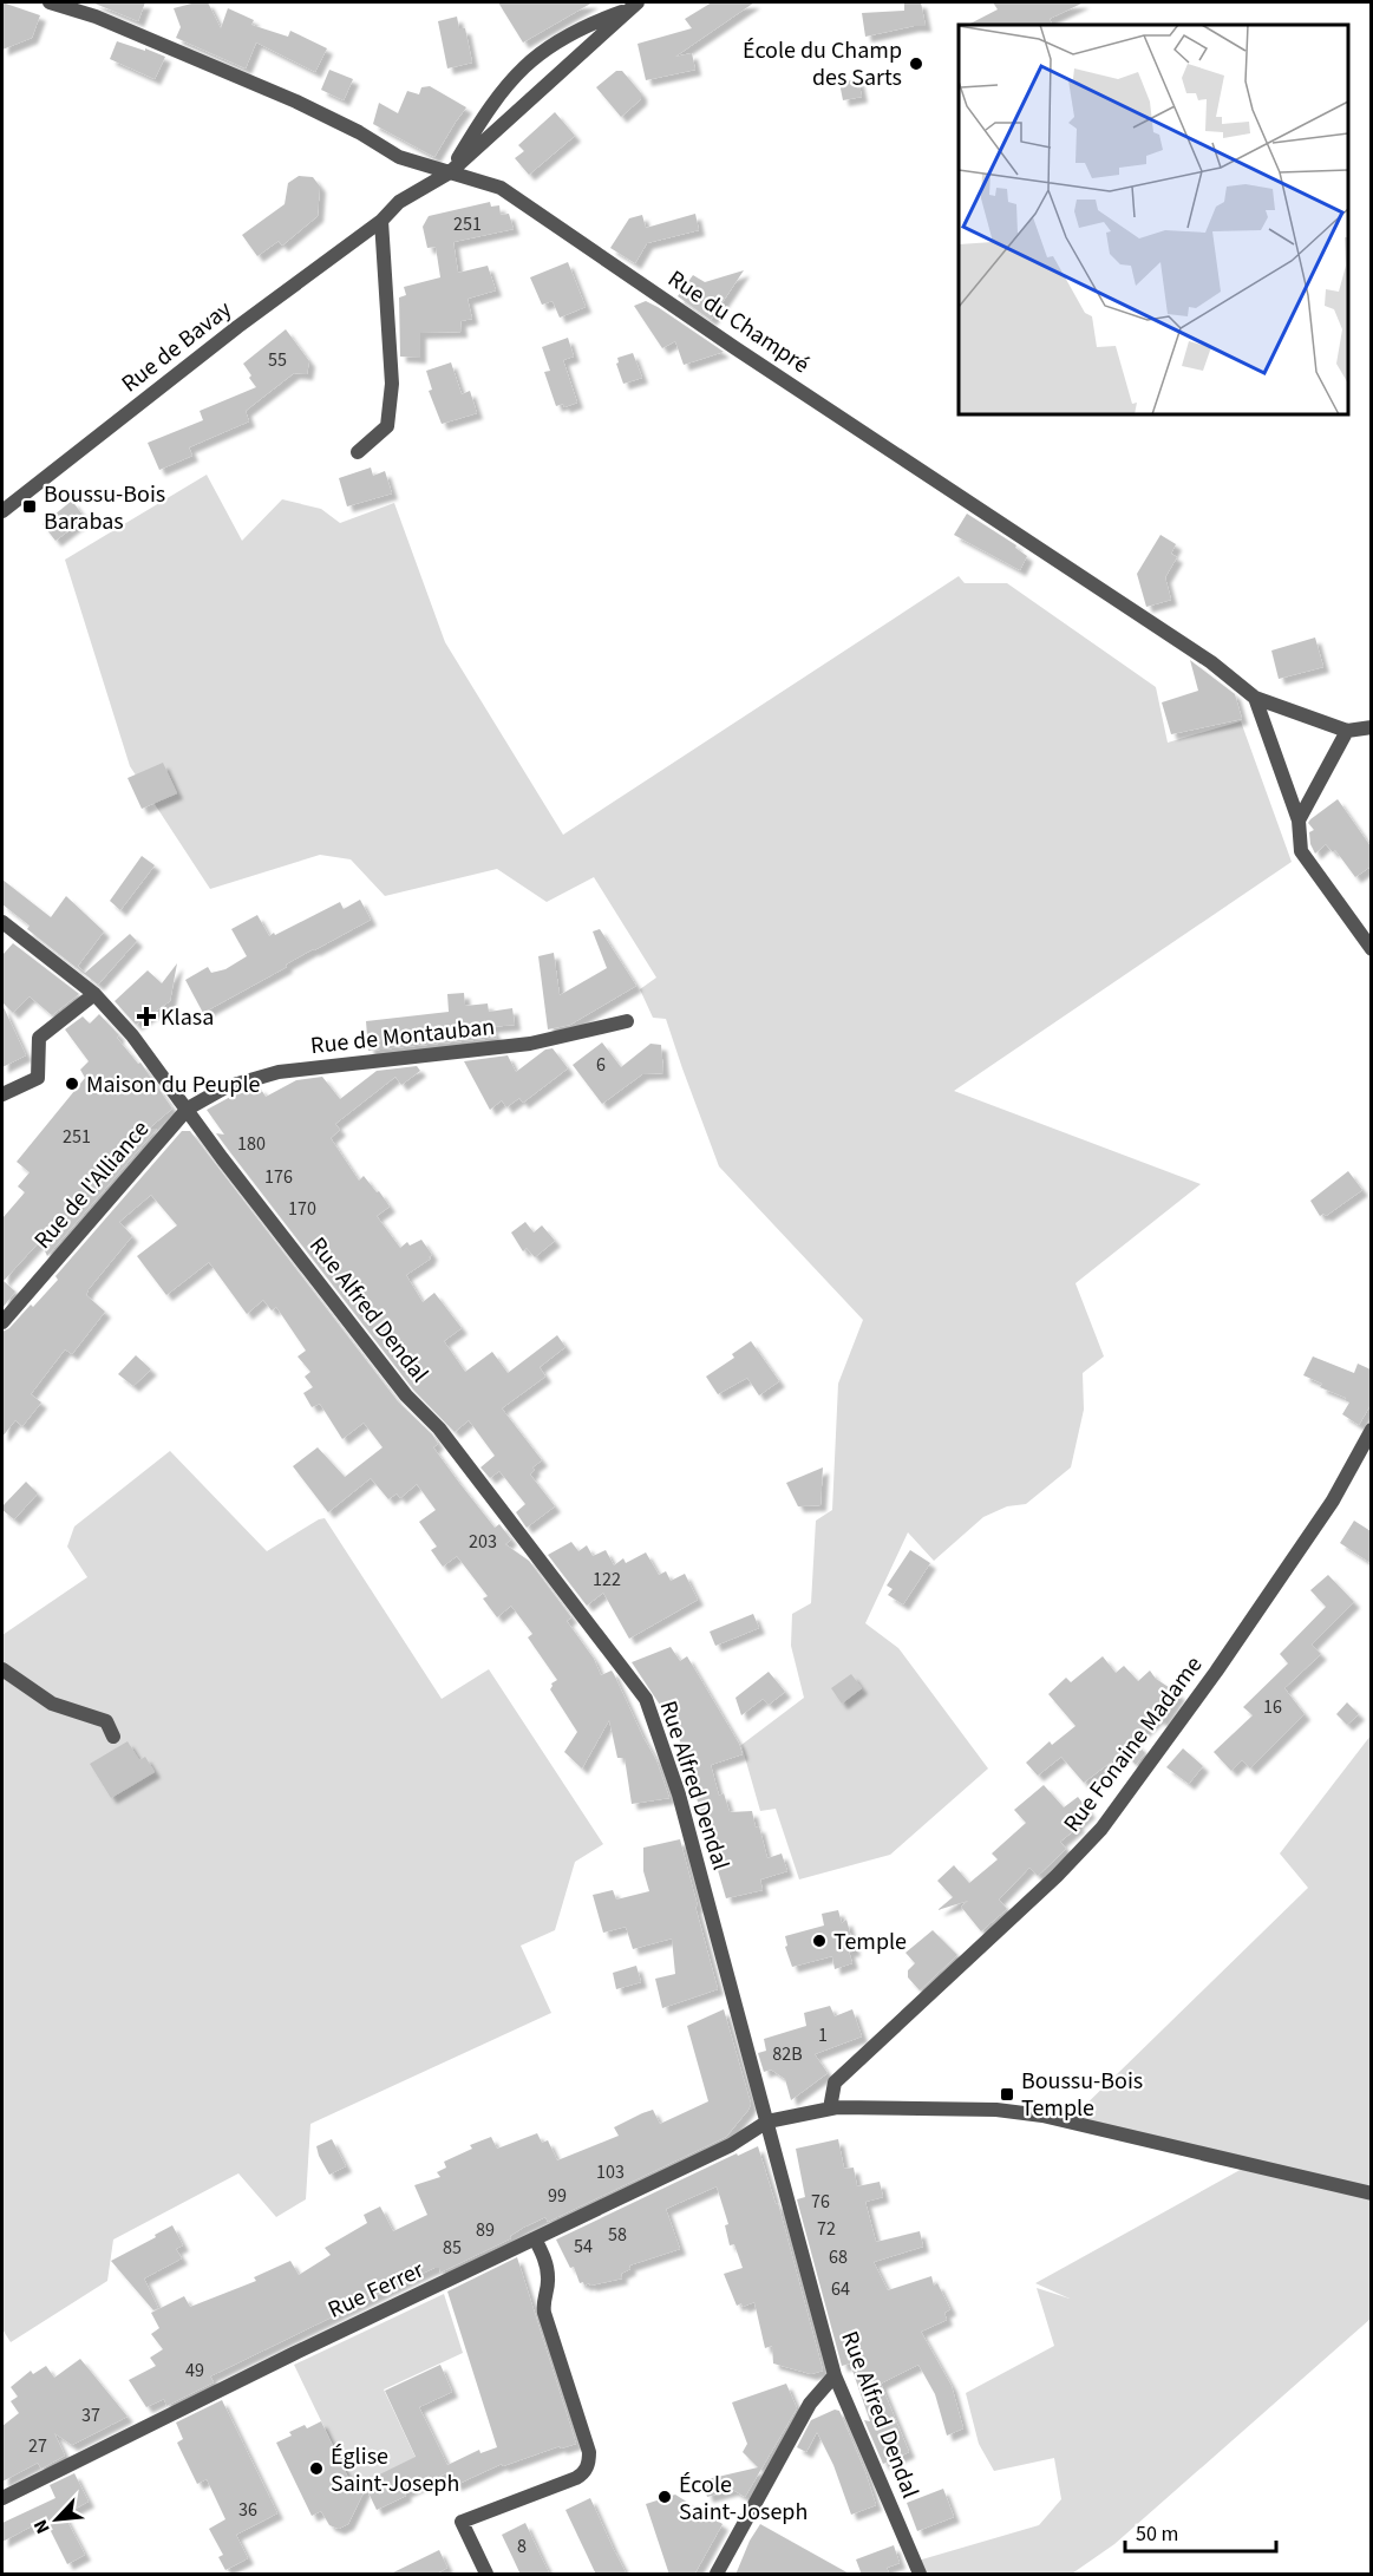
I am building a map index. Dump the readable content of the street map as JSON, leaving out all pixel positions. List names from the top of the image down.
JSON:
{
  "streets": {
    "street": [
      "Rue du Champré",
      "Rue de Bavay",
      "Rue de Montauban",
      "Rue de l'Alliance",
      "Rue Alfred Dendal",
      "Rue Fonaine Madame",
      "Rue Ferrer"
    ]
  },
  "crossings": [
    ["Rue du Champré", "Rue de Bavay"],
    ["Rue de Montauban", "Rue de l'Alliance"],
    ["Rue de Montauban", "Rue Alfred Dendal"],
    ["Rue de l'Alliance", "Rue Alfred Dendal"],
    ["Rue Alfred Dendal", "Rue Ferrer"],
    ["Rue Fonaine Madame", "Rue Ferrer"]
  ],
  "places": {
    "other": [
      "École du Champ des Sarts",
      "Maison du Peuple",
      "Temple",
      "Église Saint-Joseph",
      "École Saint-Joseph"
    ],
    "transit": ["Boussu-Bois Barabas", "Boussu-Bois Temple"],
    "health": ["Klasa"]
  },
  "house_numbers": [
    "251",
    "55",
    "6",
    "251",
    "180",
    "176",
    "170",
    "203",
    "122",
    "16",
    "1",
    "82B",
    "103",
    "99",
    "76",
    "72",
    "89",
    "58",
    "54",
    "85",
    "68",
    "64",
    "49",
    "37",
    "27",
    "36",
    "8"
  ],
  "scale_bar": "50 m",
  "north": "bottom left"
}
